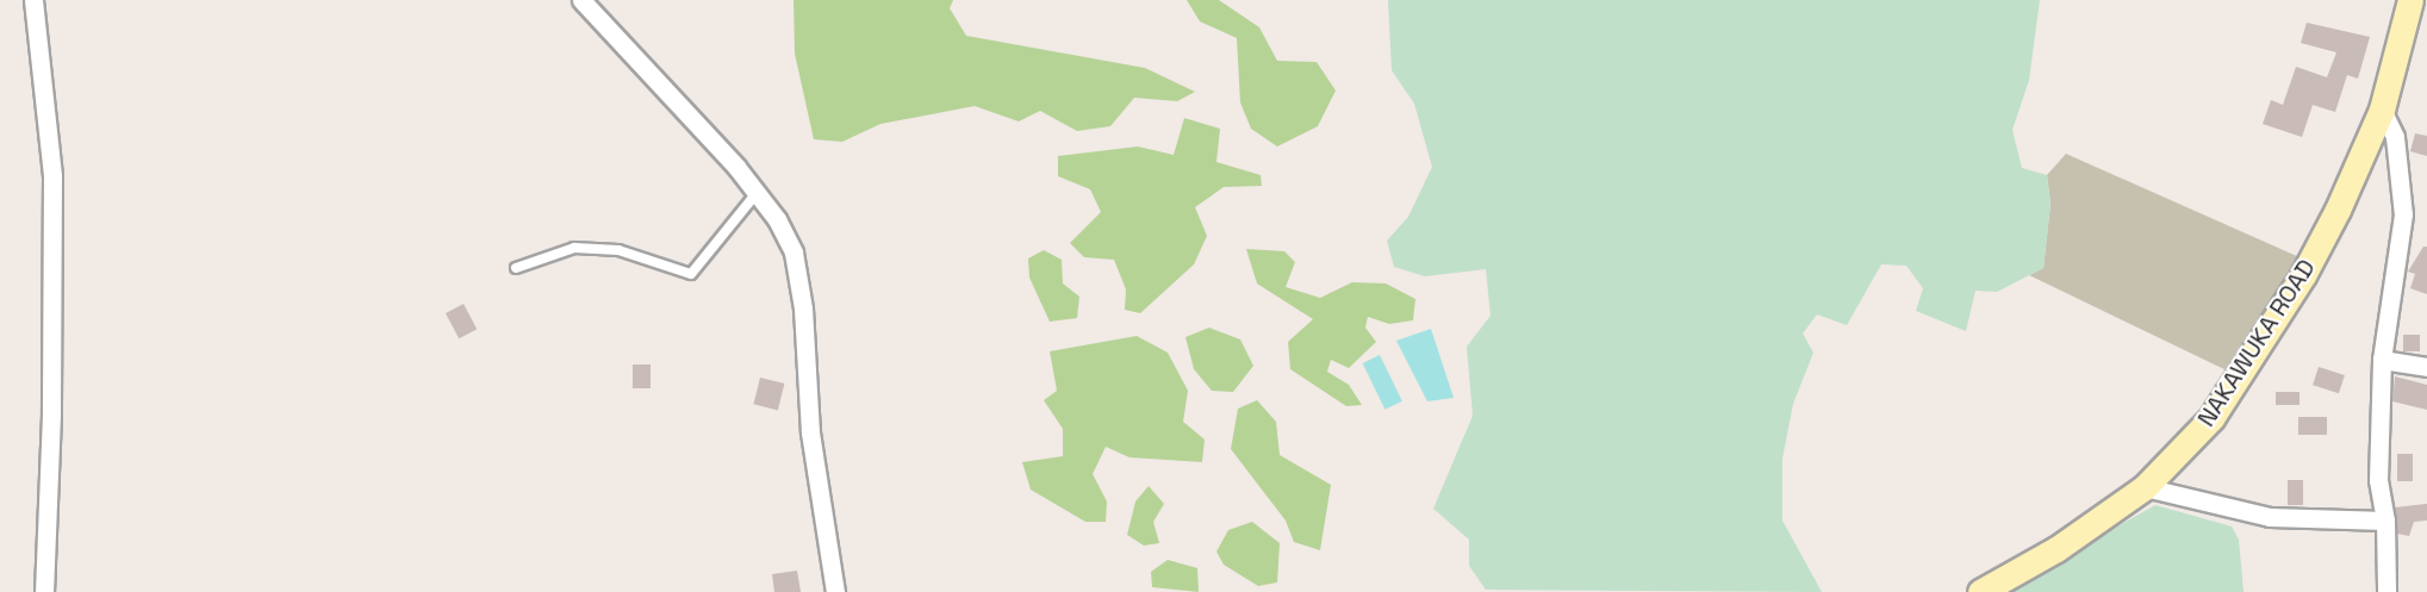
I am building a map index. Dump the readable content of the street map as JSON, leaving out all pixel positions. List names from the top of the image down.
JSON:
{
  "streets": {
    "main road": ["NAKAWUKA ROAD"]
  }
}
